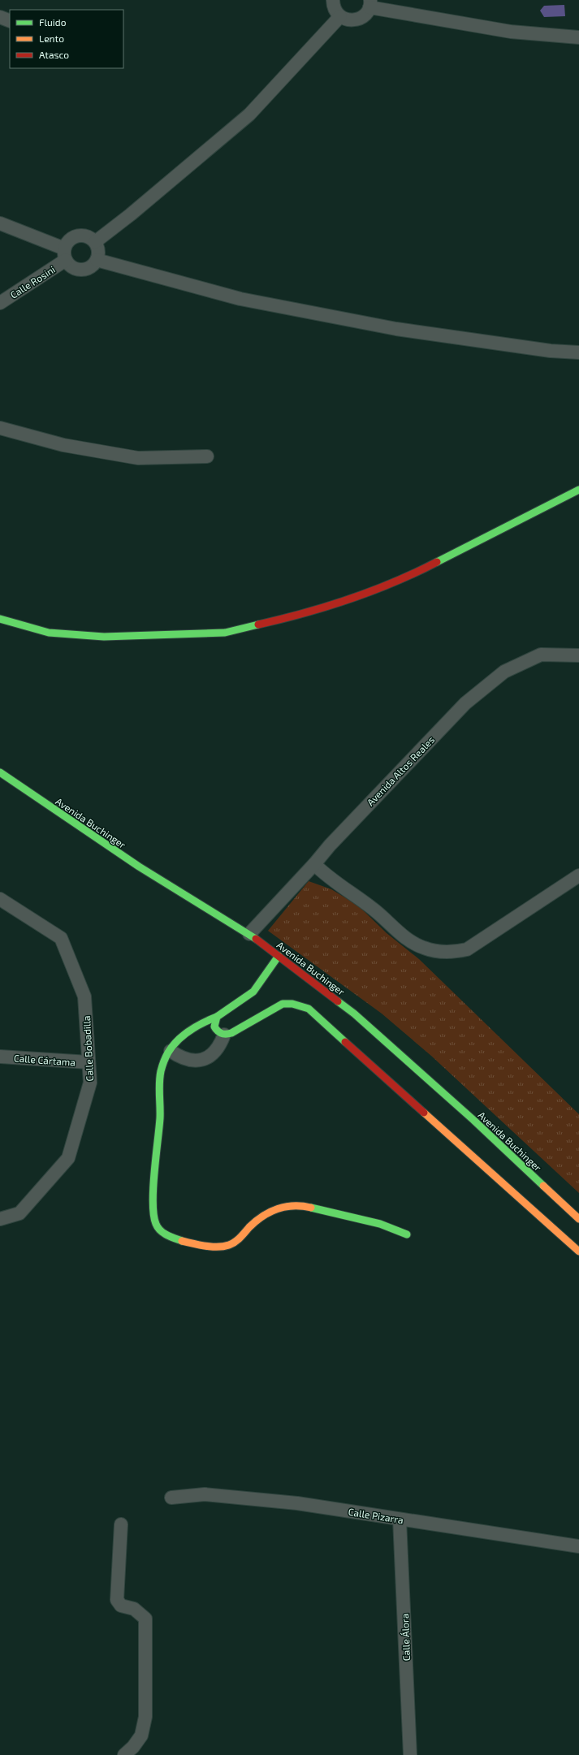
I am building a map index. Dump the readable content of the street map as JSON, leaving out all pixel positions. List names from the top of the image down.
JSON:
{
  "streets": {
    "street": [
      "Calle Rosini",
      "Avenida Altos Reales",
      "Avenida Buchinger",
      "Calle Bobadilla",
      "Calle Cártama",
      "Calle Pizarra",
      "Calle Álora"
    ]
  },
  "crossings": [
    ["Avenida Altos Reales", "Avenida Buchinger"],
    ["Calle Bobadilla", "Calle Cártama"],
    ["Calle Pizarra", "Calle Álora"]
  ],
  "legend": ["Fluido", "Lento", "Atasco"]
}
